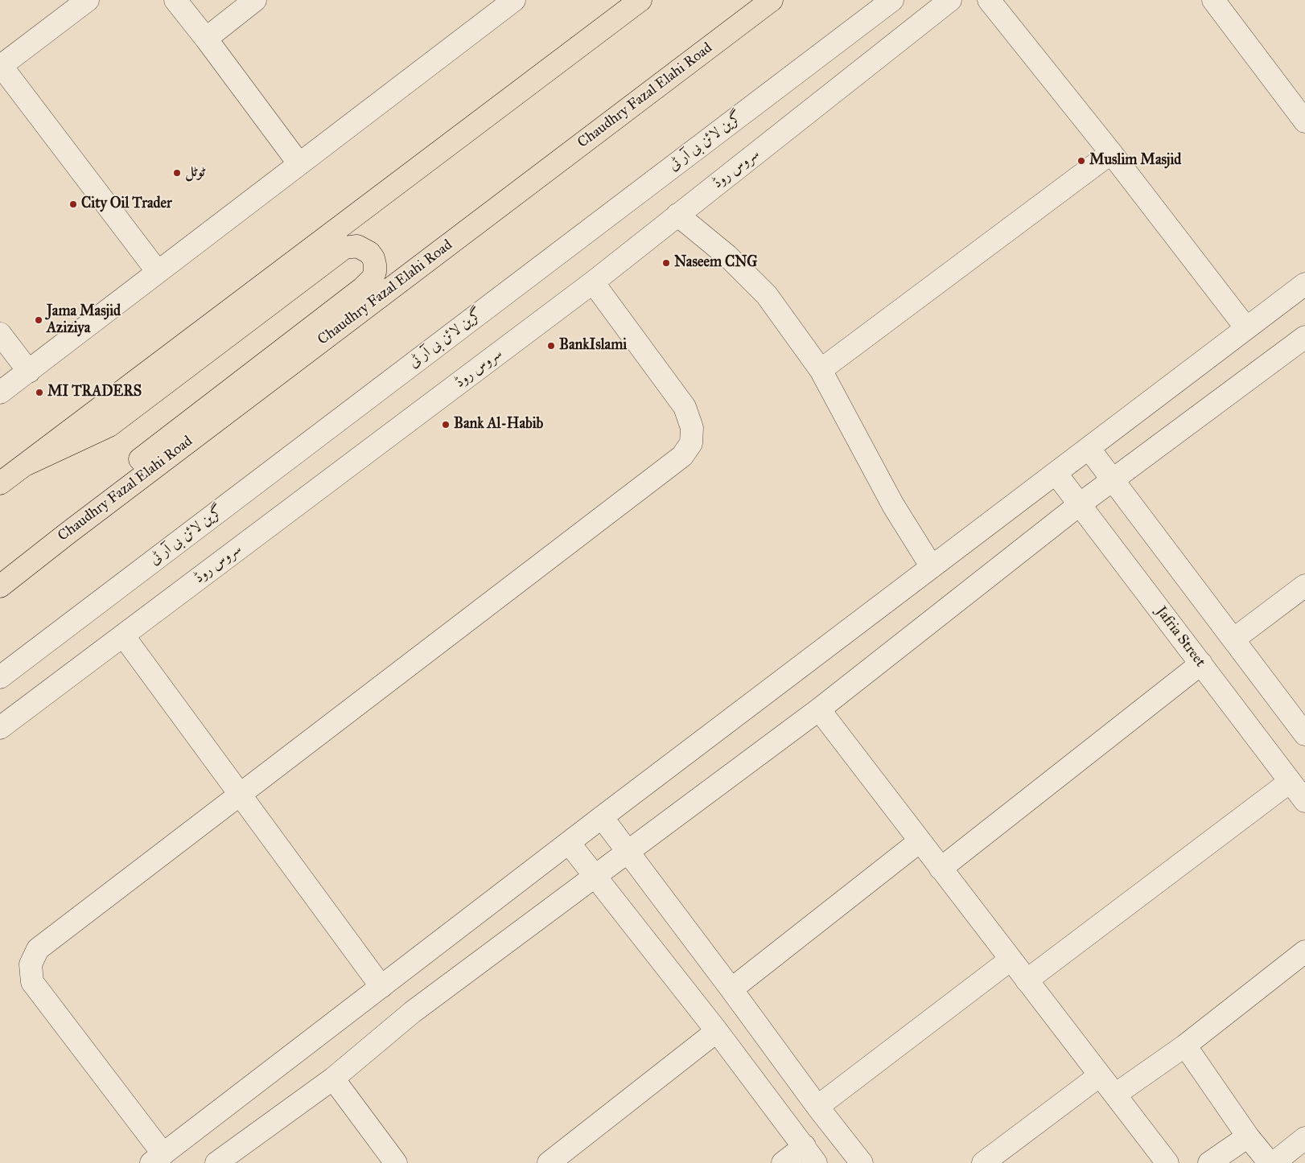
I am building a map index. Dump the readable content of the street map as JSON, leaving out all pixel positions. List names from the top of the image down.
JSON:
{
  "streets": {
    "main road": ["Chaudhry Fazal Elahi Road"],
    "street": ["گرین لائن بی آر ٹی", "سروس روڈ", "Jafria Street"]
  },
  "places": [
    "Muslim Masjid",
    "ٹوٹل",
    "City Oil Trader",
    "Naseem CNG",
    "Jama Masjid Aziziya",
    "BankIslami",
    "MI TRADERS",
    "Bank Al-Habib"
  ]
}
